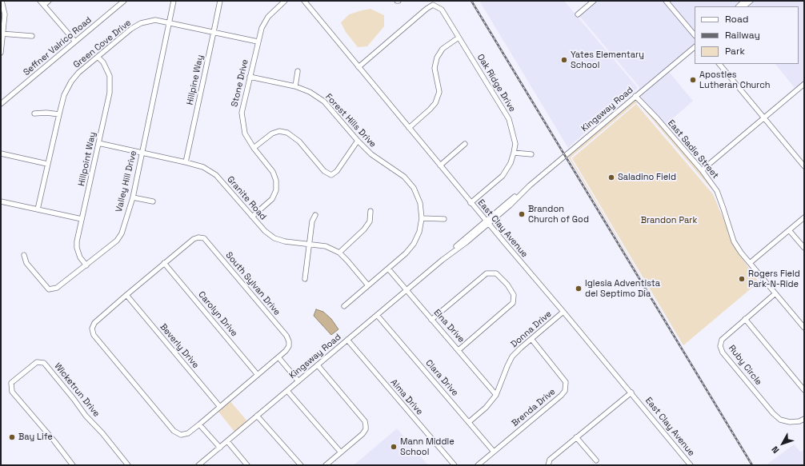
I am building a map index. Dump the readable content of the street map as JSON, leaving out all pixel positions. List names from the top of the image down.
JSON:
{
  "streets": {
    "street": [
      "Green Cove Drive",
      "Seffner Valrico Road",
      "Hillpine Way",
      "Stone Drive",
      "Oak Ridge Drive",
      "Kingsway Road",
      "Forest Hills Drive",
      "East Sadie Street",
      "Hillpoint Way",
      "Valley Hill Drive",
      "Granite Road",
      "East Clay Avenue",
      "South Sylvan Drive",
      "Carolyn Drive",
      "Elna Drive",
      "Donna Drive",
      "Beverly Drive",
      "Ruby Circle",
      "Clara Drive",
      "Wicketrun Drive",
      "Alma Drive",
      "Brenda Drive"
    ]
  },
  "crossings": [
    ["Green Cove Drive", "Hillpine Way"],
    ["Green Cove Drive", "Stone Drive"],
    ["Green Cove Drive", "Hillpoint Way"],
    ["Green Cove Drive", "Valley Hill Drive"],
    ["Hillpine Way", "Granite Road"],
    ["Stone Drive", "Forest Hills Drive"],
    ["Stone Drive", "Granite Road"],
    ["Oak Ridge Drive", "East Clay Avenue"],
    ["Kingsway Road", "East Sadie Street"],
    ["Kingsway Road", "East Clay Avenue"],
    ["Kingsway Road", "Elna Drive"],
    ["Kingsway Road", "Clara Drive"],
    ["Kingsway Road", "Alma Drive"],
    ["Forest Hills Drive", "Granite Road"],
    ["Forest Hills Drive", "Elna Drive"],
    ["East Sadie Street", "Ruby Circle"],
    ["Hillpoint Way", "Valley Hill Drive"],
    ["Hillpoint Way", "Granite Road"],
    ["Valley Hill Drive", "Granite Road"],
    ["East Clay Avenue", "Donna Drive"],
    ["South Sylvan Drive", "Carolyn Drive"],
    ["Elna Drive", "Donna Drive"],
    ["Donna Drive", "Clara Drive"],
    ["Donna Drive", "Brenda Drive"],
    ["Clara Drive", "Brenda Drive"]
  ],
  "parks": ["Brandon Park"],
  "places": [
    "Yates Elementary School",
    "Apostles Lutheran Church",
    "Saladino Field",
    "Brandon Church of God",
    "Rogers Field Park-N-Ride",
    "Iglesia Adventista del Septimo Dia",
    "Bay Life",
    "Mann Middle School"
  ],
  "legend": ["Road", "Railway", "Park"],
  "north": "bottom left"
}
